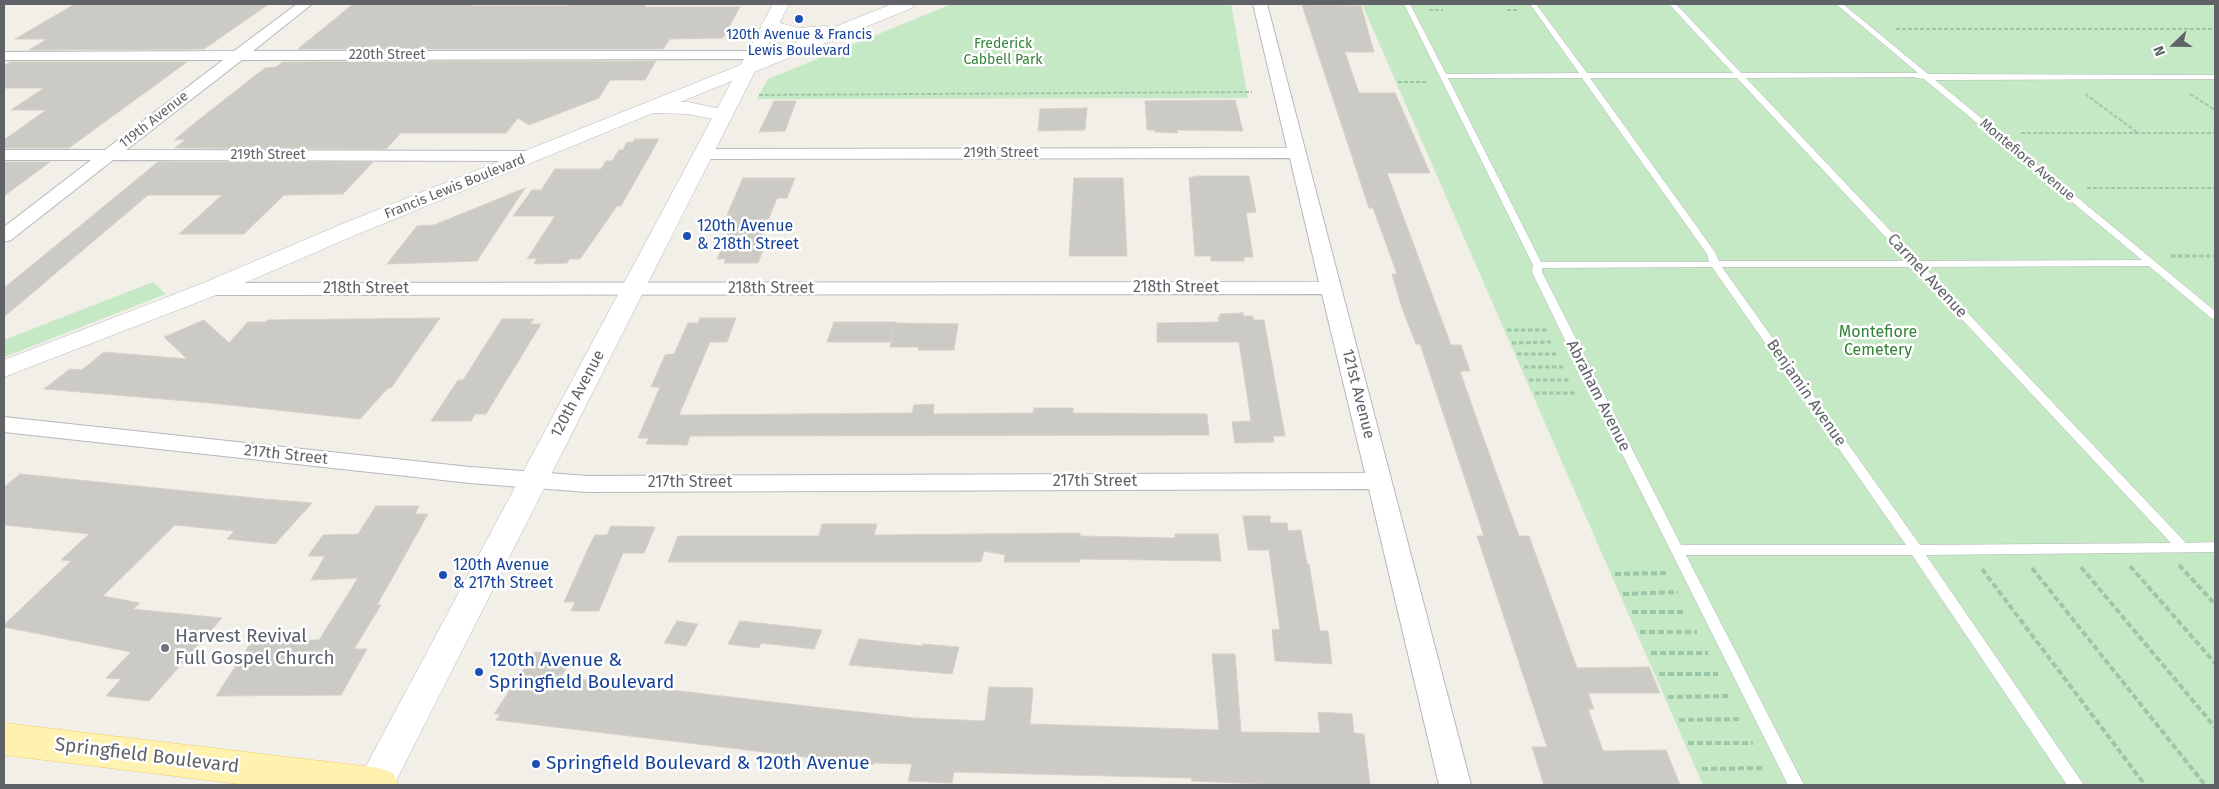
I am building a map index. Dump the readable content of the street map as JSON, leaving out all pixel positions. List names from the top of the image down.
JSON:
{
  "streets": {
    "main road": ["Francis Lewis Boulevard", "120th Avenue", "Springfield Boulevard"],
    "street": [
      "220th Street",
      "119th Avenue",
      "219th Street",
      "218th Street",
      "121st Avenue",
      "217th Street"
    ],
    "lane": [
      "Montefiore Avenue",
      "Carmel Avenue",
      "Benjamin Avenue",
      "Abraham Avenue"
    ]
  },
  "crossings": [
    ["220th Street", "119th Avenue"],
    ["220th Street", "Francis Lewis Boulevard"],
    ["220th Street", "120th Avenue"],
    ["119th Avenue", "219th Street"],
    ["219th Street", "Francis Lewis Boulevard"],
    ["219th Street", "120th Avenue"],
    ["219th Street", "121st Avenue"],
    ["Francis Lewis Boulevard", "218th Street"],
    ["Francis Lewis Boulevard", "120th Avenue"],
    ["218th Street", "120th Avenue"],
    ["218th Street", "121st Avenue"],
    ["120th Avenue", "217th Street"],
    ["120th Avenue", "Springfield Boulevard"],
    ["121st Avenue", "217th Street"]
  ],
  "parks": ["Frederick Cabbell Park", "Montefiore Cemetery"],
  "places": [
    "120th Avenue & Francis Lewis Boulevard",
    "120th Avenue & 218th Street",
    "120th Avenue & 217th Street",
    "Harvest Revival Full Gospel Church",
    "120th Avenue & Springfield Boulevard",
    "Springfield Boulevard & 120th Avenue"
  ],
  "north": "left"
}
